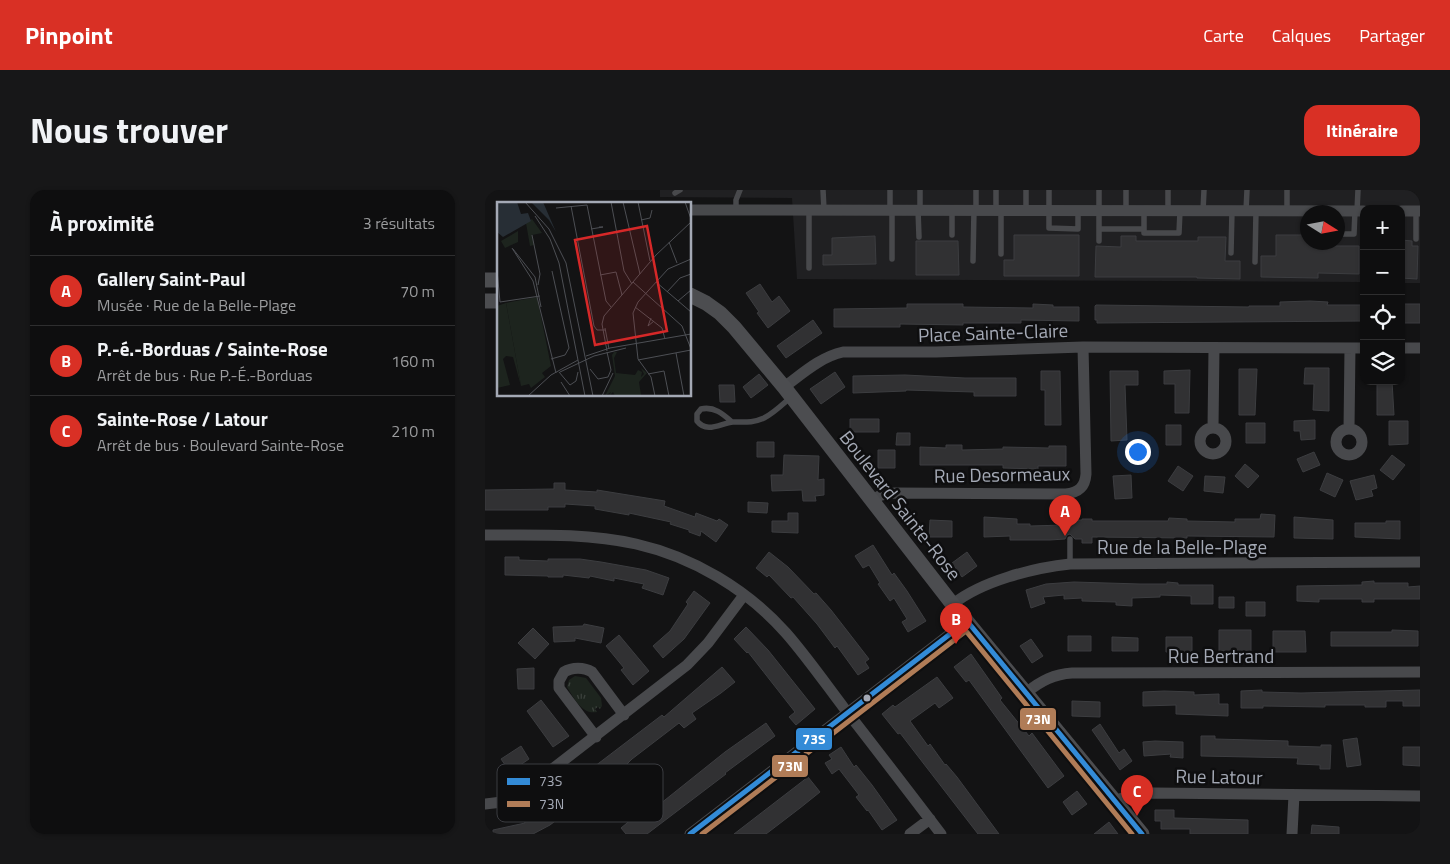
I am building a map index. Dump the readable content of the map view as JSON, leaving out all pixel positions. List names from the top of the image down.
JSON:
{
  "streets": {
    "street": [
      "Place Sainte-Claire",
      "Rue Desormeaux",
      "Boulevard Sainte-Rose",
      "Rue de la Belle-Plage",
      "Rue Bertrand",
      "Rue Latour"
    ]
  },
  "crossings": [
    ["Place Sainte-Claire", "Rue Desormeaux"],
    ["Place Sainte-Claire", "Boulevard Sainte-Rose"],
    ["Rue Desormeaux", "Boulevard Sainte-Rose"],
    ["Boulevard Sainte-Rose", "Rue de la Belle-Plage"],
    ["Boulevard Sainte-Rose", "Rue Bertrand"],
    ["Boulevard Sainte-Rose", "Rue Latour"]
  ],
  "lines": ["transit line 73S", "transit line 73N"],
  "legend": ["73S", "73N"],
  "north": "right",
  "page": {
    "header": "Pinpoint",
    "nav": ["Carte", "Calques", "Partager"],
    "title": "Nous trouver",
    "buttons": "Itinéraire",
    "heading": ["À proximité", "3 résultats"],
    "map_buttons": ["+", "−"],
    "list": [
      {
        "mark": "A",
        "name": "Gallery Saint-Paul",
        "note": "Musée · Rue de la Belle-Plage",
        "value": "70 m"
      },
      {
        "mark": "B",
        "name": "P.-é.-Borduas / Sainte-Rose",
        "note": "Arrêt de bus · Rue P.-É.-Borduas",
        "value": "160 m"
      },
      {
        "mark": "C",
        "name": "Sainte-Rose / Latour",
        "note": "Arrêt de bus · Boulevard Sainte-Rose",
        "value": "210 m"
      }
    ],
    "pins": ["A", "B", "C"]
  }
}
